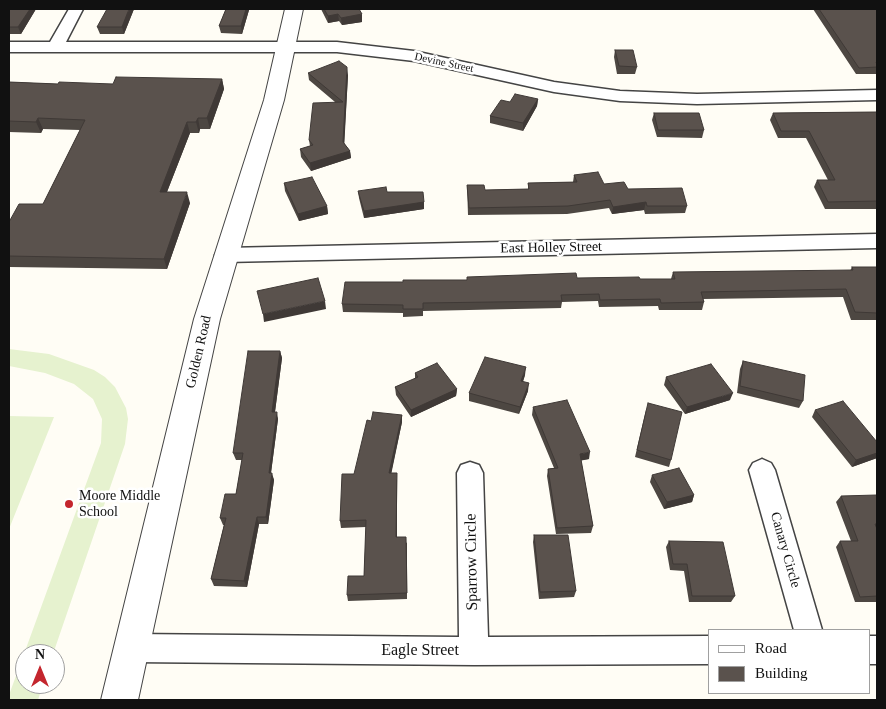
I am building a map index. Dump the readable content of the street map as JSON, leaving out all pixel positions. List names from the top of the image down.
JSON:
{
  "streets": {
    "street": [
      "Devine Street",
      "East Holley Street",
      "Golden Road",
      "Canary Circle",
      "Sparrow Circle",
      "Eagle Street"
    ]
  },
  "crossings": [
    ["Devine Street", "Golden Road"],
    ["East Holley Street", "Golden Road"],
    ["Golden Road", "Eagle Street"],
    ["Sparrow Circle", "Eagle Street"]
  ],
  "places": ["Moore Middle School"],
  "legend": ["Road", "Building"],
  "north": "top"
}
